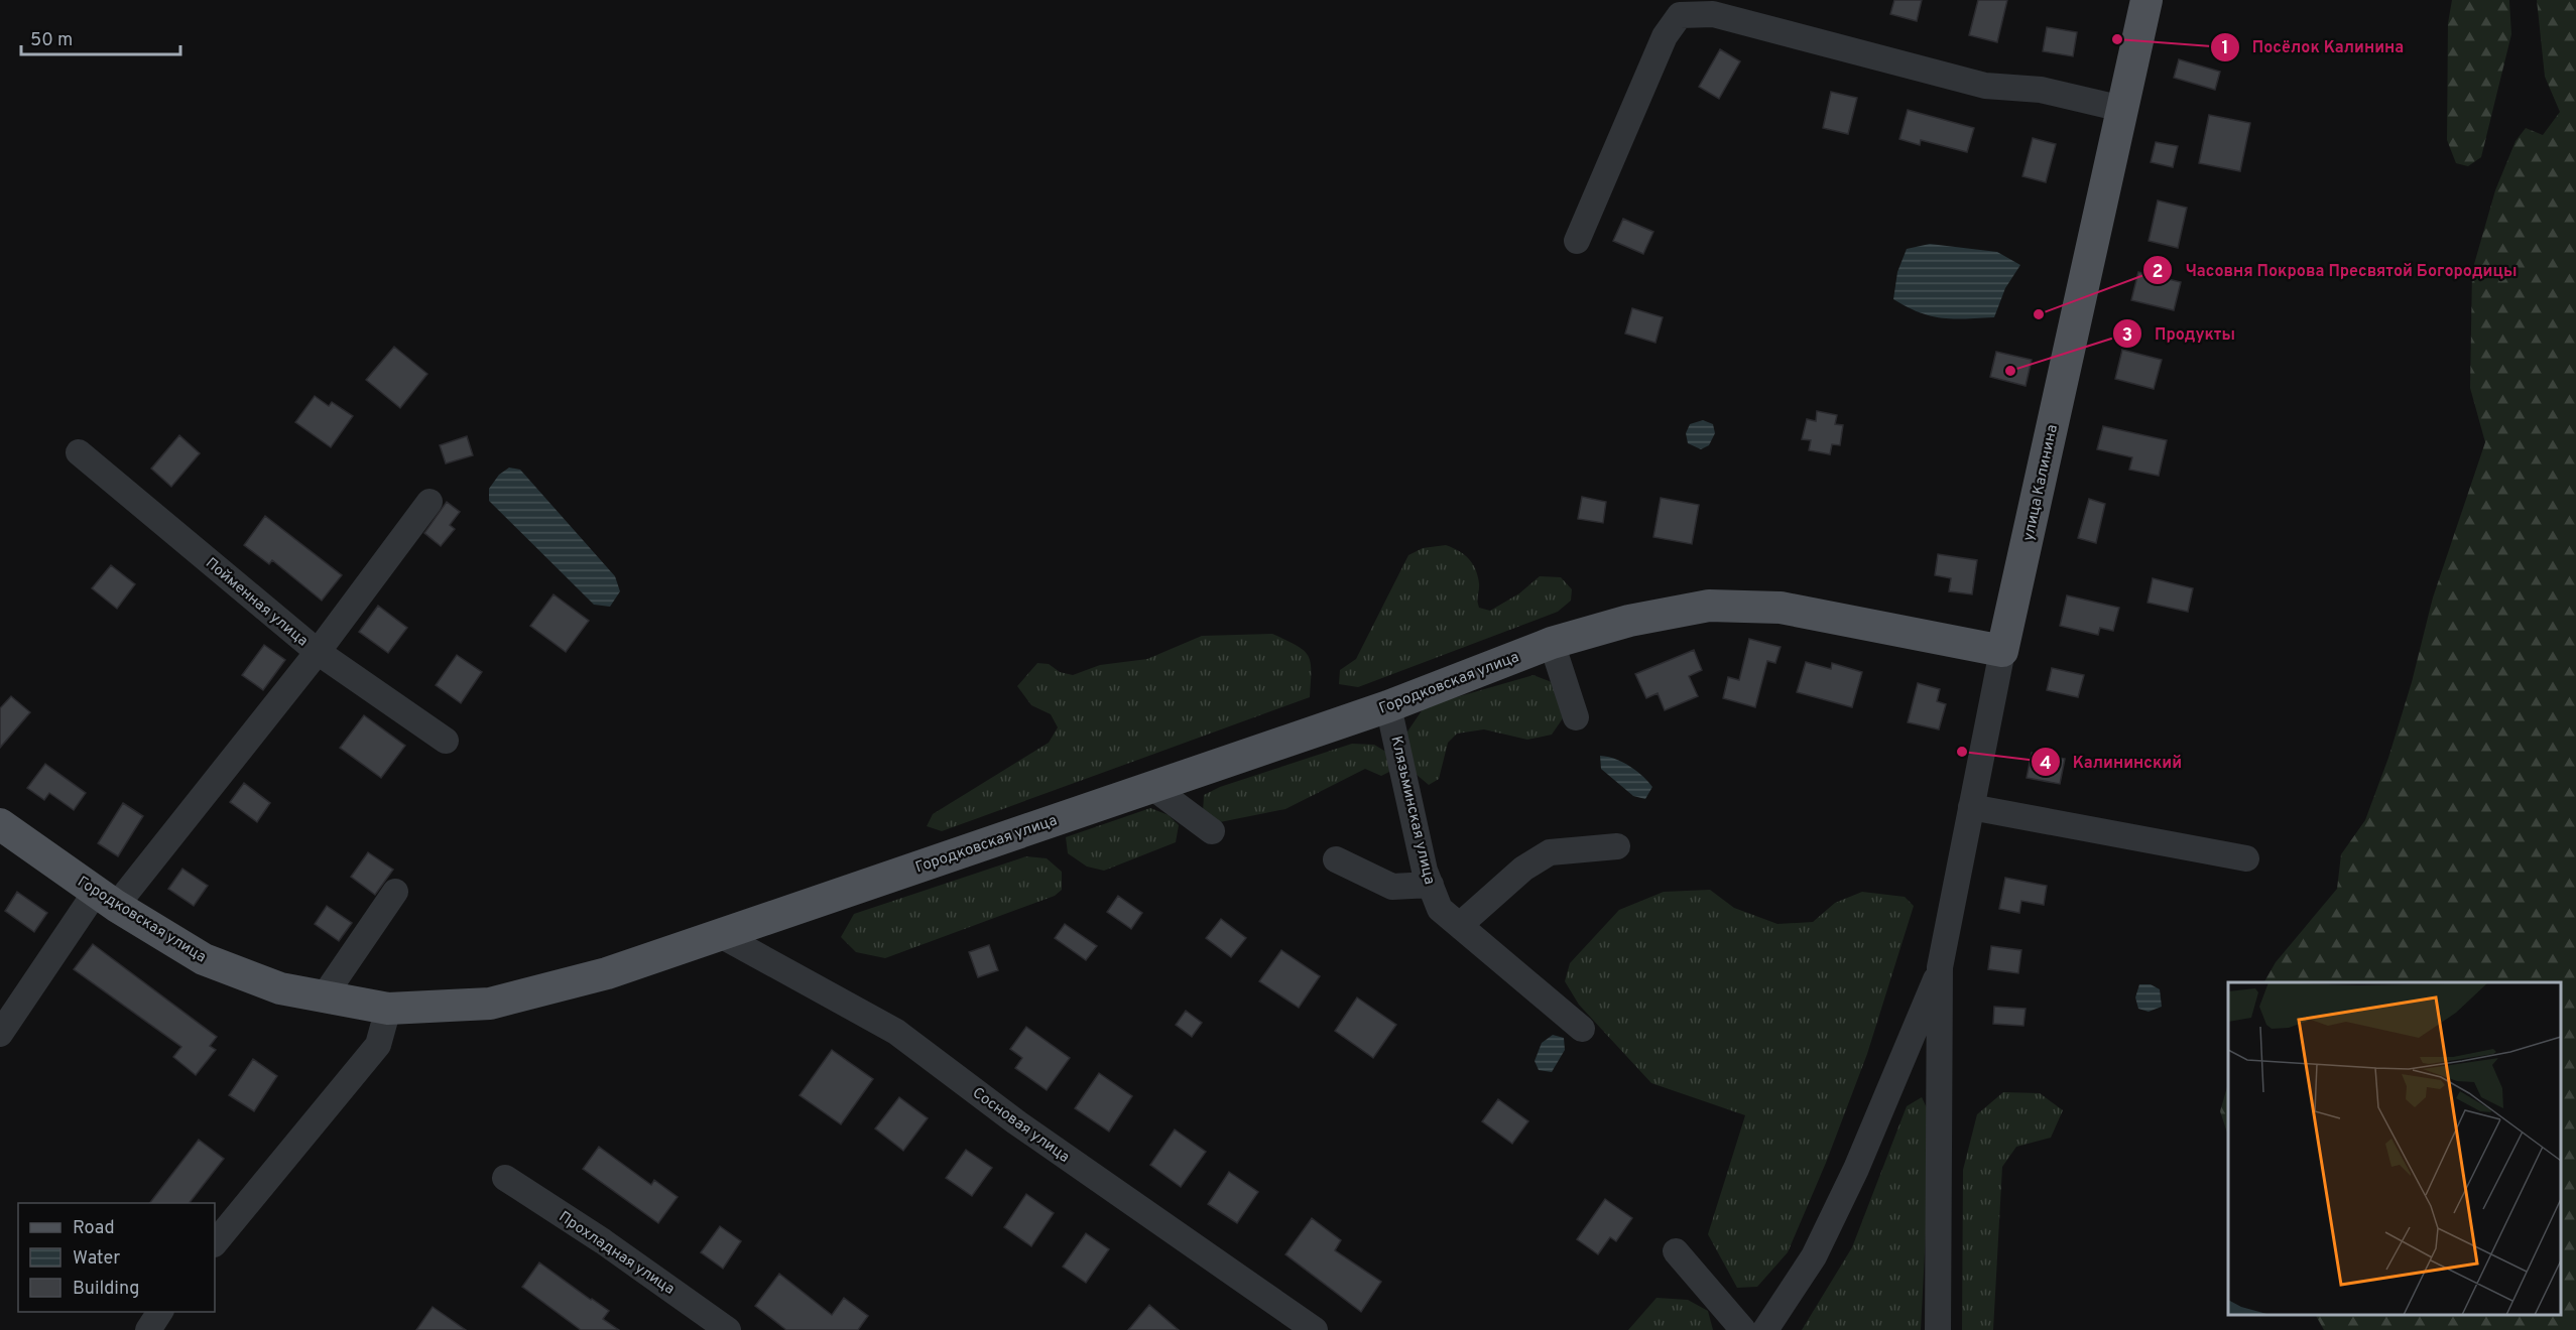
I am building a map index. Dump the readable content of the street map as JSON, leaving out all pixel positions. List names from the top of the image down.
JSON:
{
  "streets": {
    "main road": ["улица Калинина", "Городковская улица"],
    "street": [
      "Пойменная улица",
      "Клязьминская улица",
      "Сосновая улица",
      "Прохладная улица"
    ]
  },
  "crossings": [
    ["улица Калинина", "Городковская улица"],
    ["Городковская улица", "Клязьминская улица"],
    ["Городковская улица", "Сосновая улица"]
  ],
  "places": [
    "Посёлок Калинина",
    "Часовня Покрова Пресвятой Богородицы",
    "Продукты",
    "Калининский"
  ],
  "legend": ["Road", "Water", "Building"],
  "scale_bar": "50 m"
}
